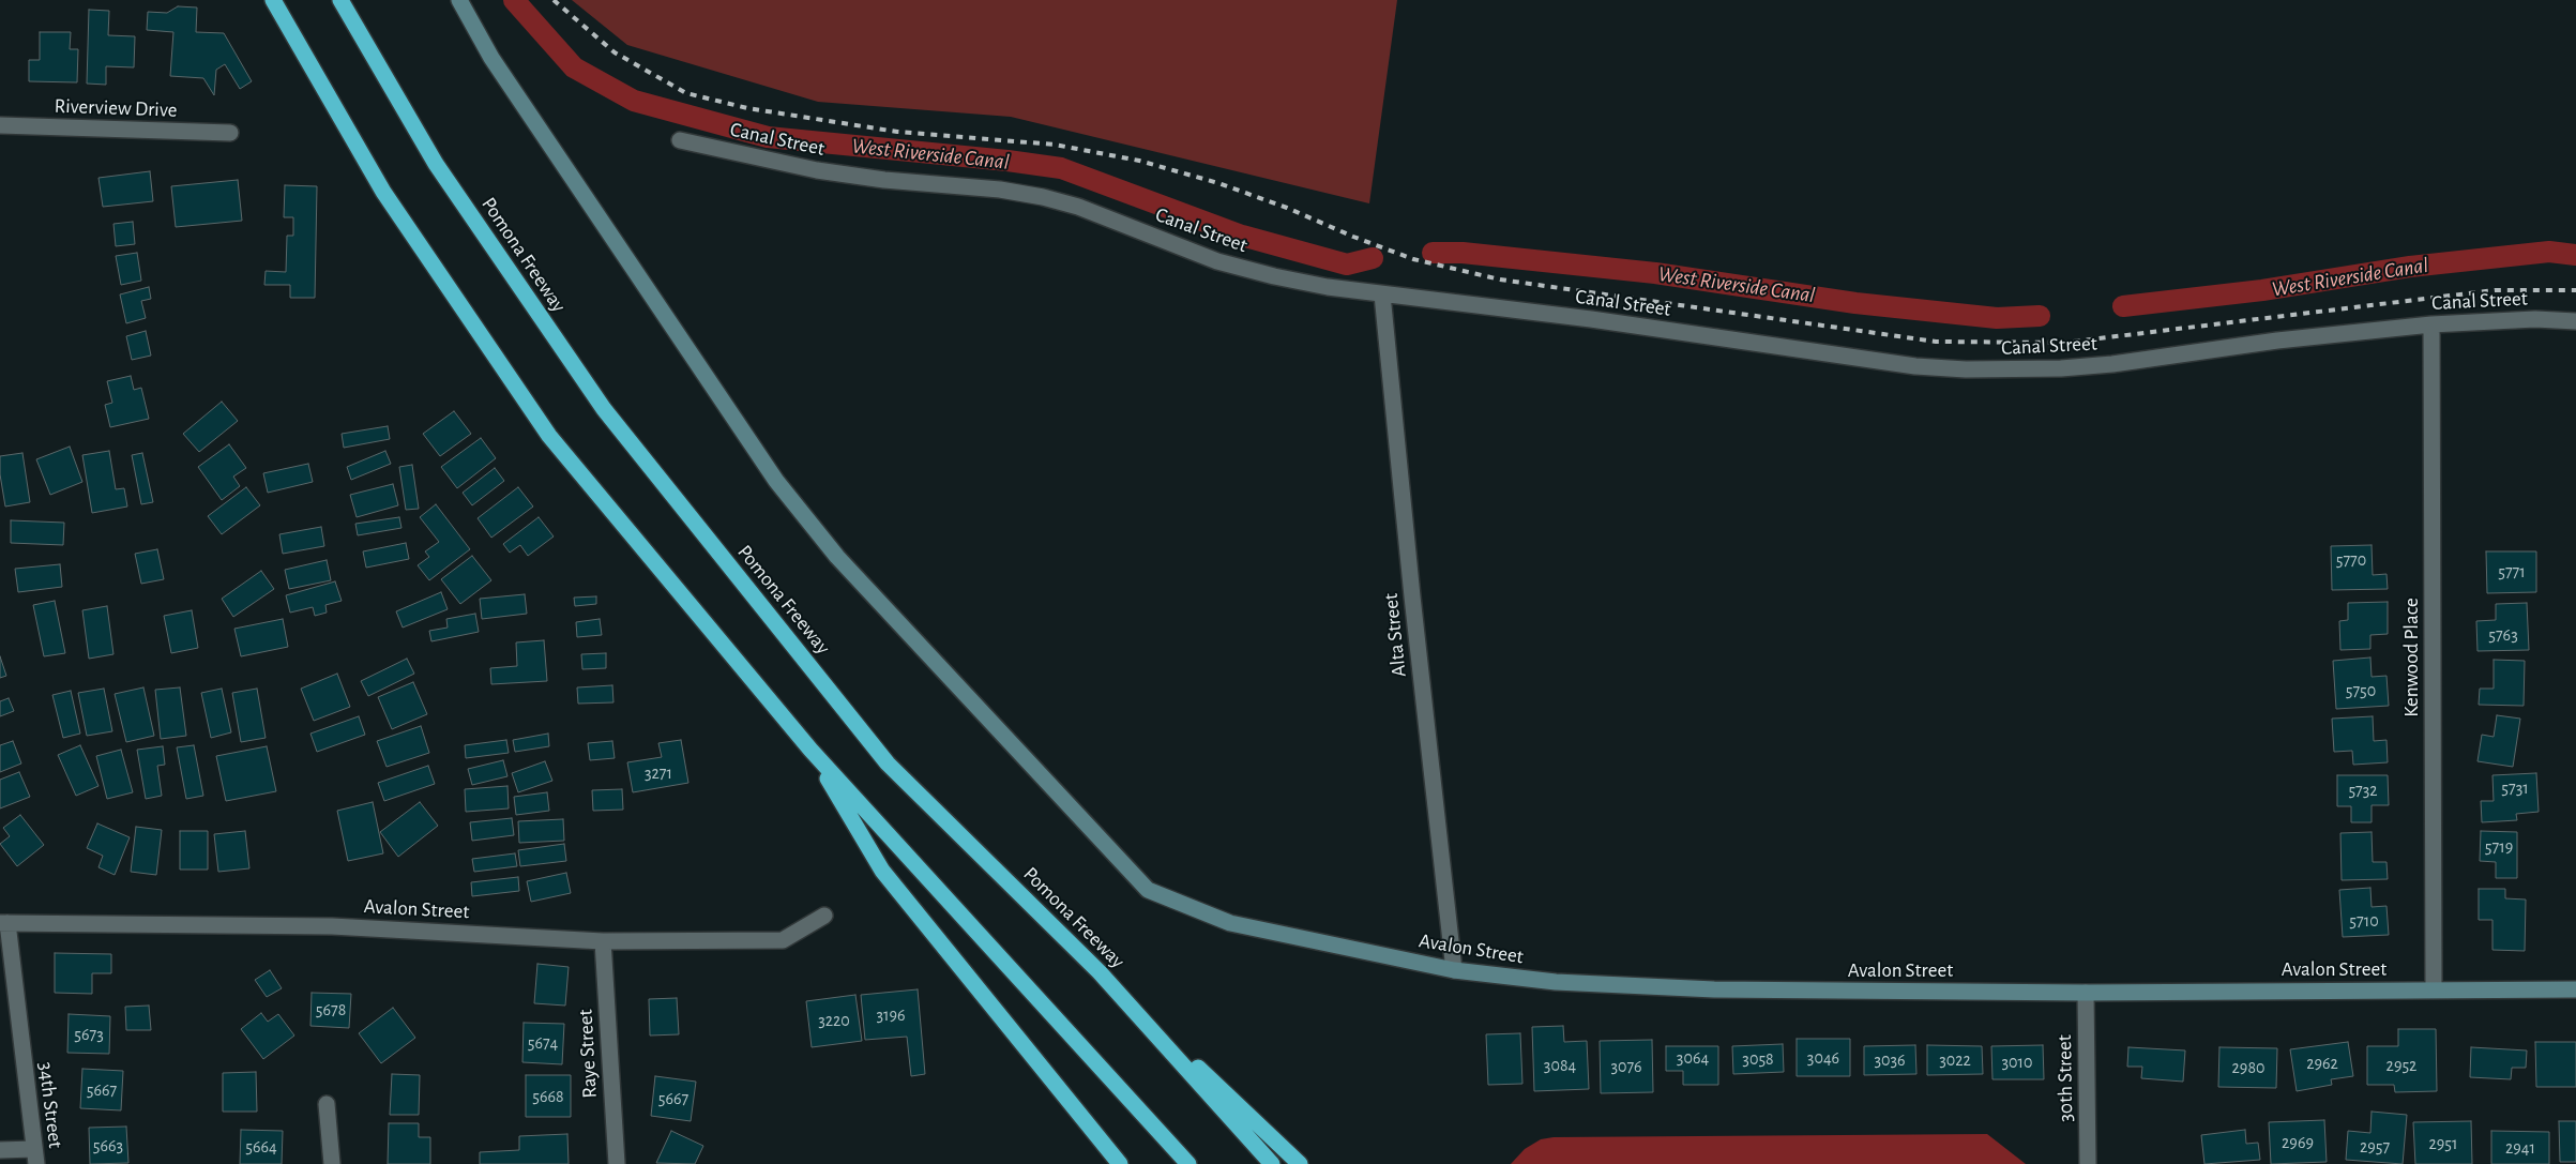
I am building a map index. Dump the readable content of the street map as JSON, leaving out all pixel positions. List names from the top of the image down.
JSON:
{
  "streets": {
    "highway": ["Pomona Freeway"],
    "street": [
      "Riverview Drive",
      "Canal Street",
      "Alta Street",
      "Kenwood Place",
      "Avalon Street",
      "Raye Street",
      "30th Street",
      "34th Street"
    ]
  },
  "crossings": [
    ["Canal Street", "Alta Street"],
    ["Canal Street", "Kenwood Place"],
    ["Alta Street", "Avalon Street"],
    ["Kenwood Place", "Avalon Street"],
    ["Avalon Street", "Raye Street"],
    ["Avalon Street", "30th Street"],
    ["Avalon Street", "34th Street"]
  ],
  "water": ["West Riverside Canal"],
  "house_numbers": [
    "5770",
    "5771",
    "5763",
    "5750",
    "3271",
    "5731",
    "5732",
    "5719",
    "5710",
    "5678",
    "3196",
    "3220",
    "5673",
    "5674",
    "3064",
    "3046",
    "3058",
    "3036",
    "3022",
    "3010",
    "2962",
    "3084",
    "2952",
    "3076",
    "2980",
    "5667",
    "5668",
    "5667",
    "2969",
    "2951",
    "5663",
    "5664",
    "2957",
    "2941"
  ]
}
